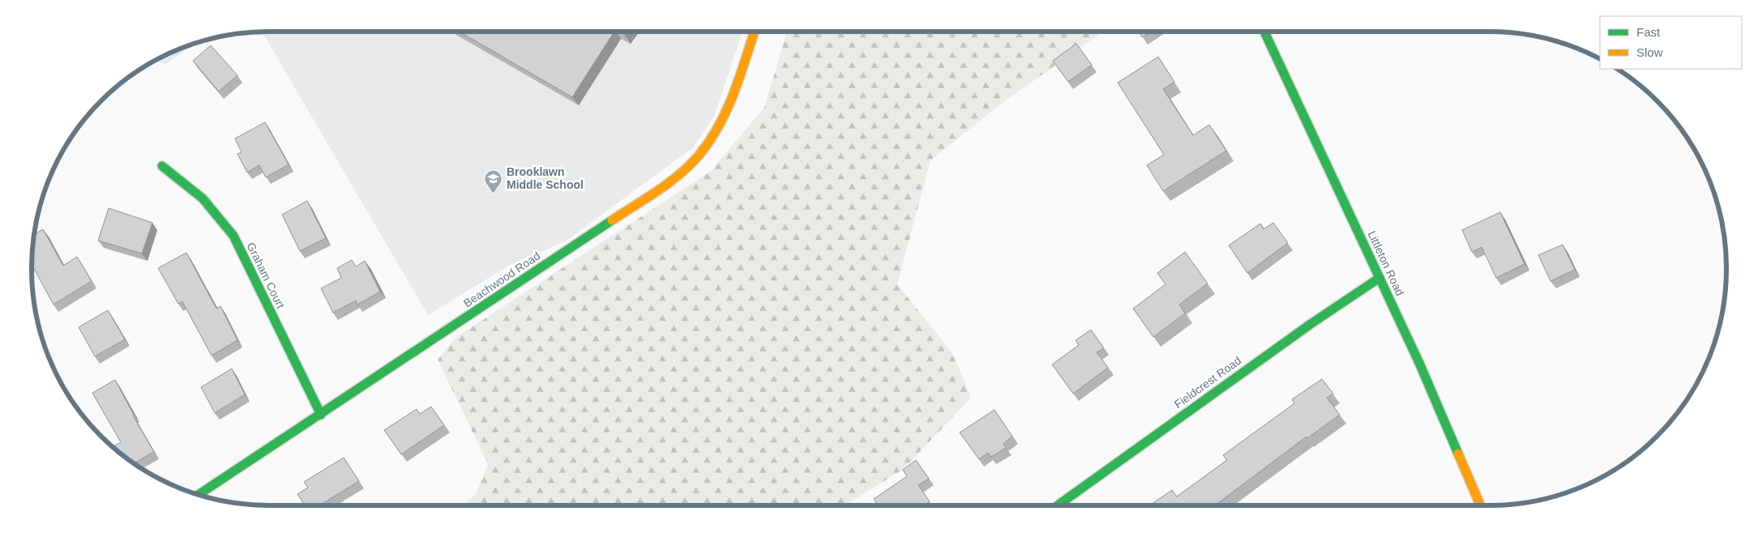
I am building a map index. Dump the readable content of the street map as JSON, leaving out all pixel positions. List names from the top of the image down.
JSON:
{
  "streets": {
    "street": [
      "Littleton Road",
      "Graham Court",
      "Beachwood Road",
      "Fieldcrest Road"
    ]
  },
  "crossings": [
    ["Littleton Road", "Fieldcrest Road"],
    ["Graham Court", "Beachwood Road"]
  ],
  "places": {
    "school or university": ["Brooklawn Middle School"]
  },
  "legend": ["Fast", "Slow"]
}
